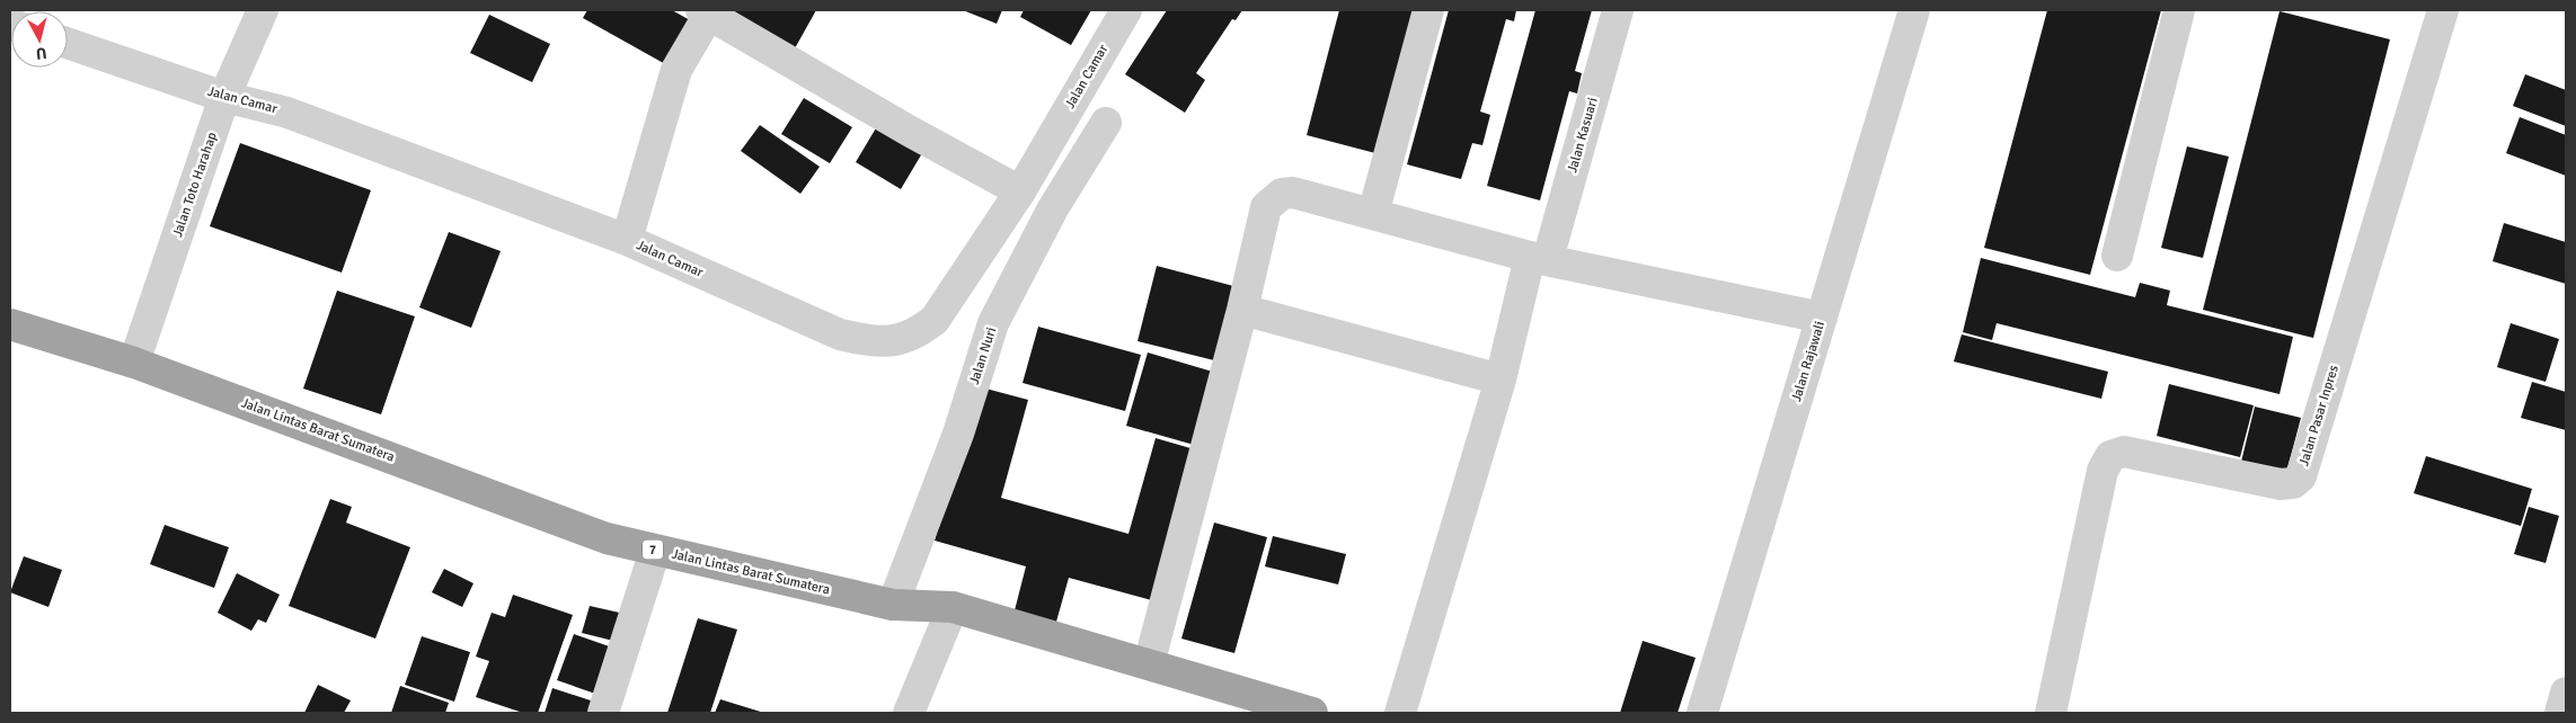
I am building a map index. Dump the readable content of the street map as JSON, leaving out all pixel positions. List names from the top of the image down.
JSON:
{
  "streets": {
    "highway": ["Jalan Lintas Barat Sumatera", "7"],
    "street": [
      "Jalan Camar",
      "Jalan Kasuari",
      "Jalan Toto Harahap",
      "Jalan Nuri",
      "Jalan Rajawali",
      "Jalan Pasar Inpres"
    ]
  },
  "crossings": [
    ["Jalan Camar", "Jalan Toto Harahap"],
    ["Jalan Toto Harahap", "Jalan Lintas Barat Sumatera"],
    ["Jalan Nuri", "Jalan Lintas Barat Sumatera"]
  ],
  "north": "bottom"
}
